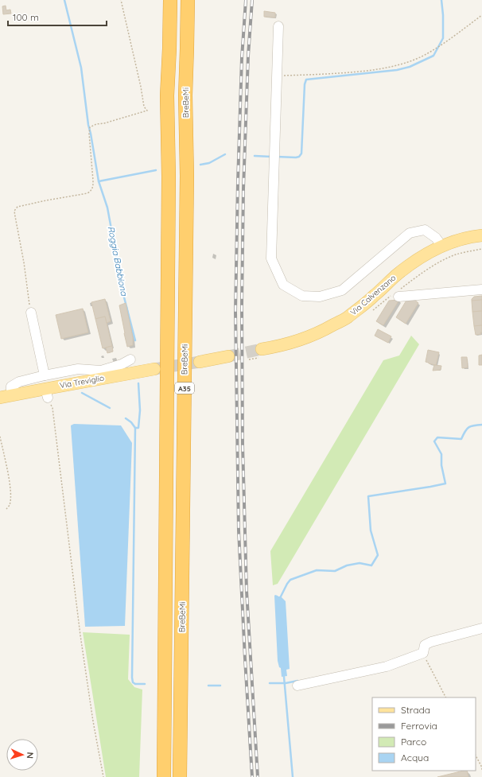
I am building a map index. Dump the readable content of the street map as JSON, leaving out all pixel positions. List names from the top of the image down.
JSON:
{
  "streets": {
    "highway": ["BreBeMi", "A35"],
    "main road": ["Via Calvenzano", "Via Treviglio"]
  },
  "water": ["Roggia Babbiona"],
  "legend": [
    "Strada",
    "Ferrovia",
    "Parco",
    "Acqua"
  ],
  "scale_bar": "100 m",
  "north": "right"
}
